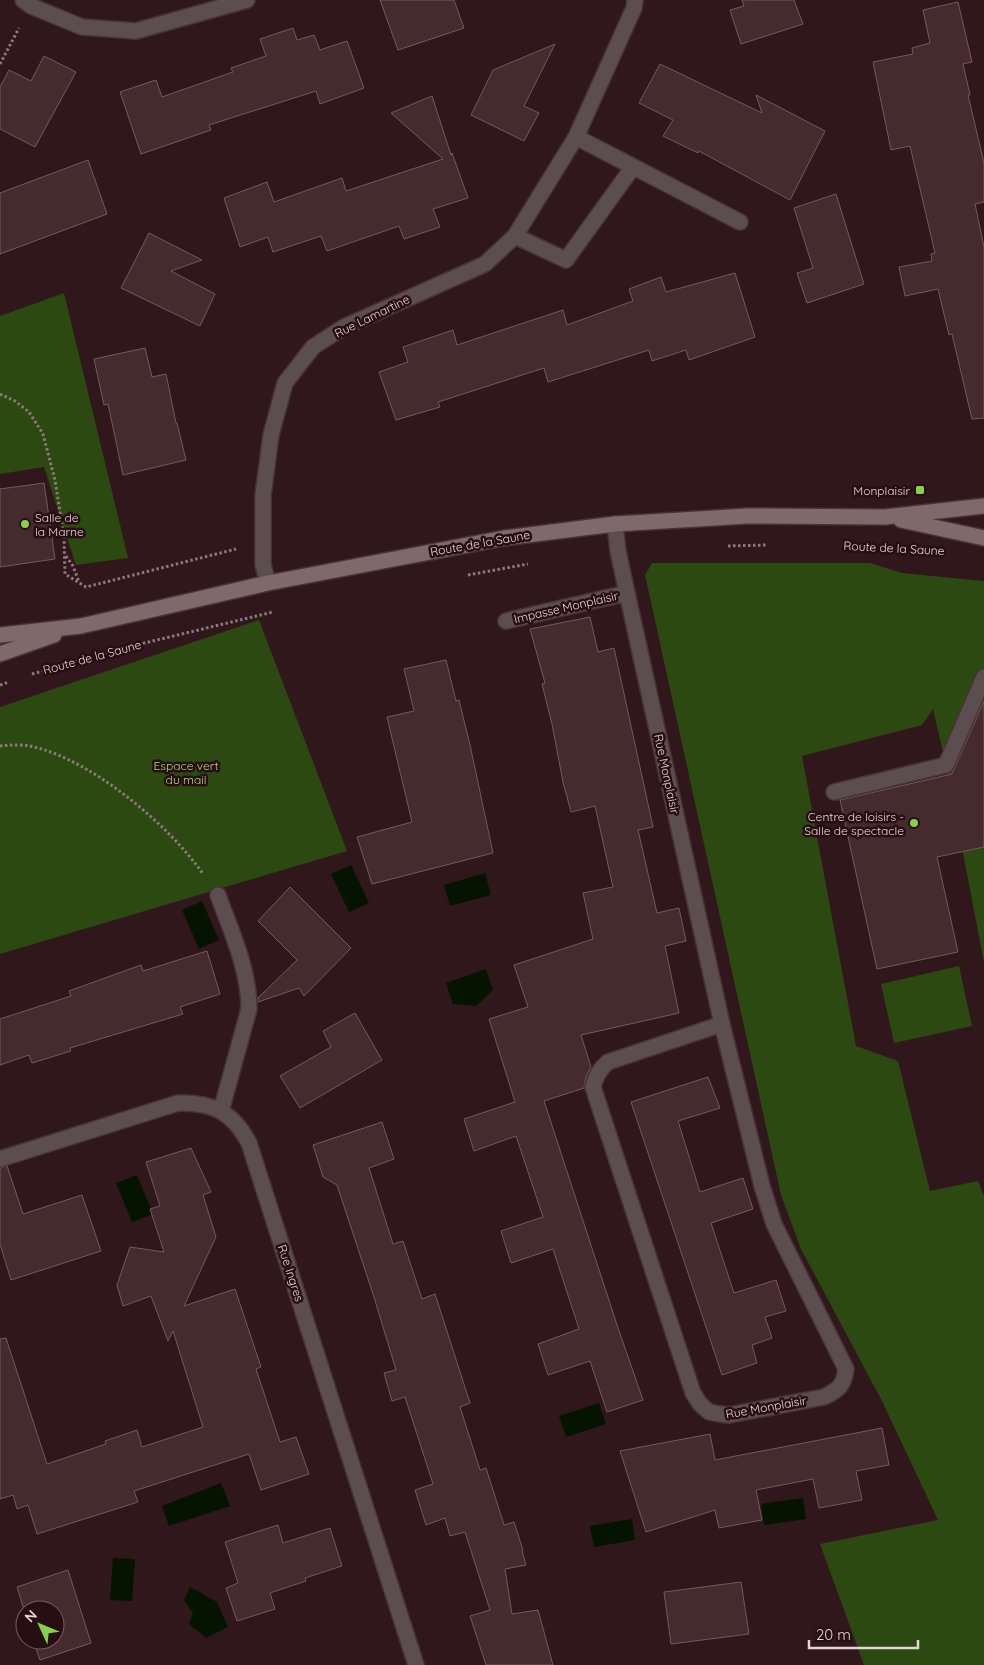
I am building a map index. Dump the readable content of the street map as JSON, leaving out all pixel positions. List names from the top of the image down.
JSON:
{
  "streets": {
    "street": [
      "Rue Lamartine",
      "Route de la Saune",
      "Impasse Monplaisir",
      "Rue Monplaisir",
      "Rue Ingres"
    ]
  },
  "crossings": [
    ["Rue Lamartine", "Route de la Saune"],
    ["Route de la Saune", "Rue Monplaisir"],
    ["Impasse Monplaisir", "Rue Monplaisir"]
  ],
  "parks": ["Espace vert du mail"],
  "places": {
    "transit": ["Monplaisir"],
    "other": ["Salle de la Marne", "Centre de loisirs - Salle de spectacle"]
  },
  "scale_bar": "20 m",
  "north": "top left"
}
